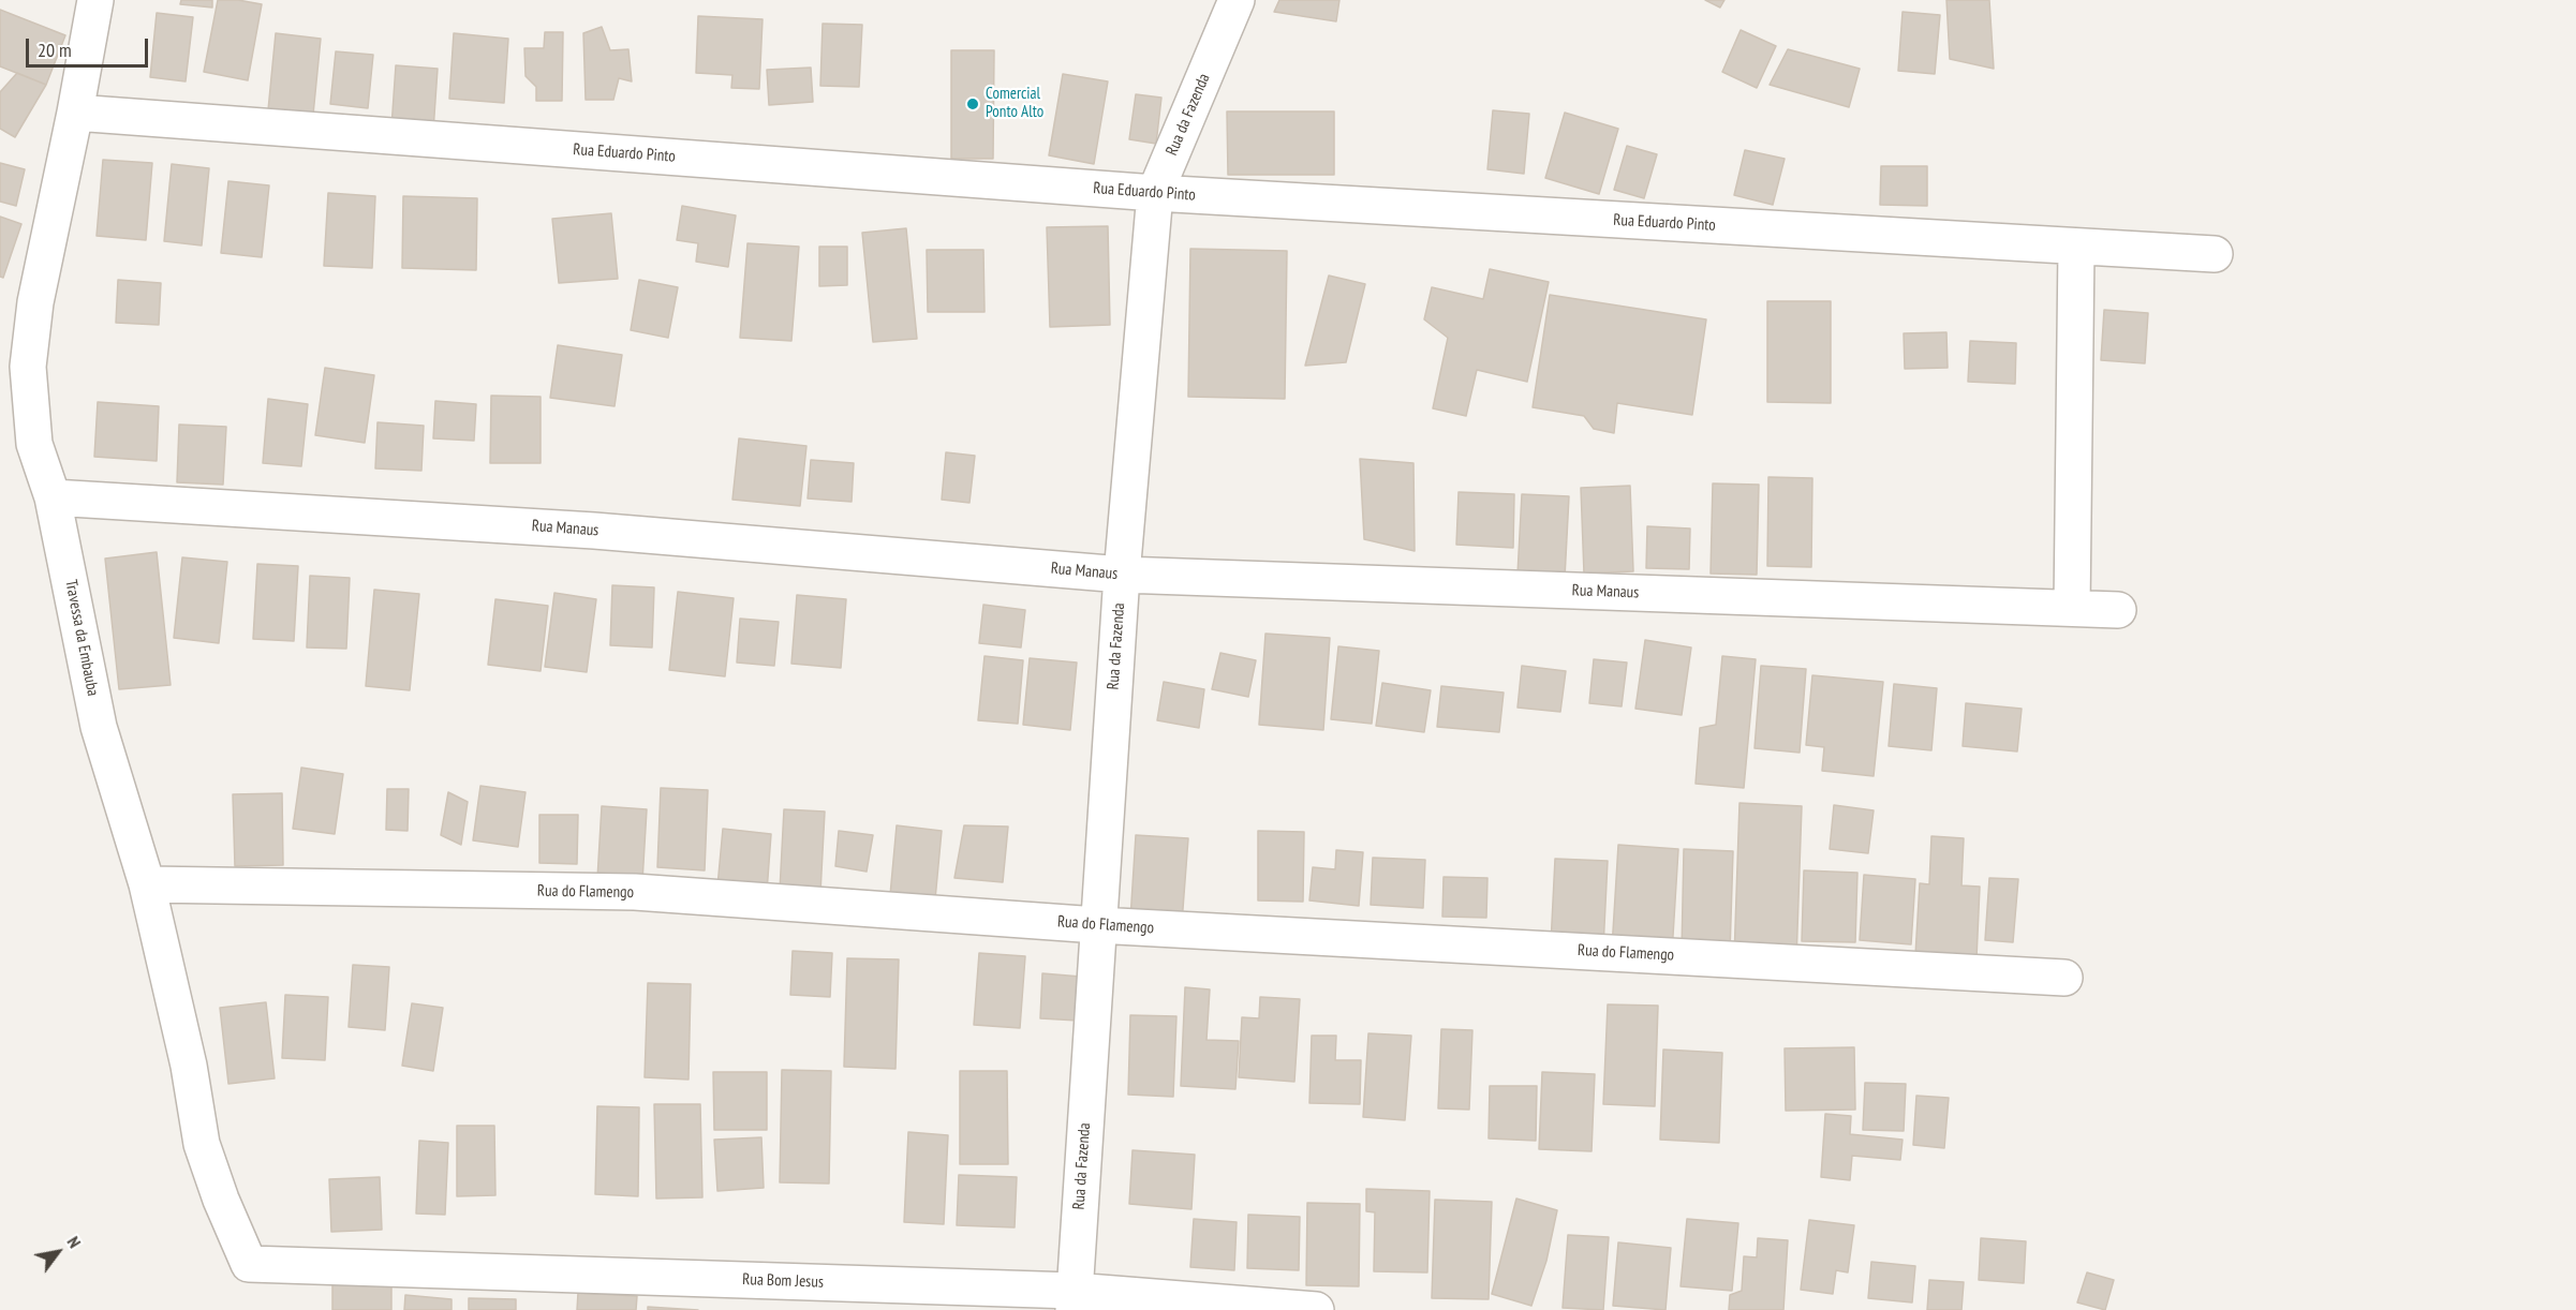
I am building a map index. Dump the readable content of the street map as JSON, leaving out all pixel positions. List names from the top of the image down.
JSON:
{
  "streets": {
    "street": [
      "Rua da Fazenda",
      "Rua Eduardo Pinto",
      "Rua Manaus",
      "Travessa da Embauba",
      "Rua do Flamengo",
      "Rua Bom Jesus"
    ]
  },
  "crossings": [
    ["Rua da Fazenda", "Rua Eduardo Pinto"],
    ["Rua da Fazenda", "Rua Manaus"],
    ["Rua da Fazenda", "Rua do Flamengo"],
    ["Rua da Fazenda", "Rua Bom Jesus"],
    ["Rua Eduardo Pinto", "Travessa da Embauba"],
    ["Rua Manaus", "Travessa da Embauba"],
    ["Travessa da Embauba", "Rua do Flamengo"],
    ["Travessa da Embauba", "Rua Bom Jesus"]
  ],
  "places": ["Comercial Ponto Alto"],
  "scale_bar": "20 m",
  "north": "top right"
}
